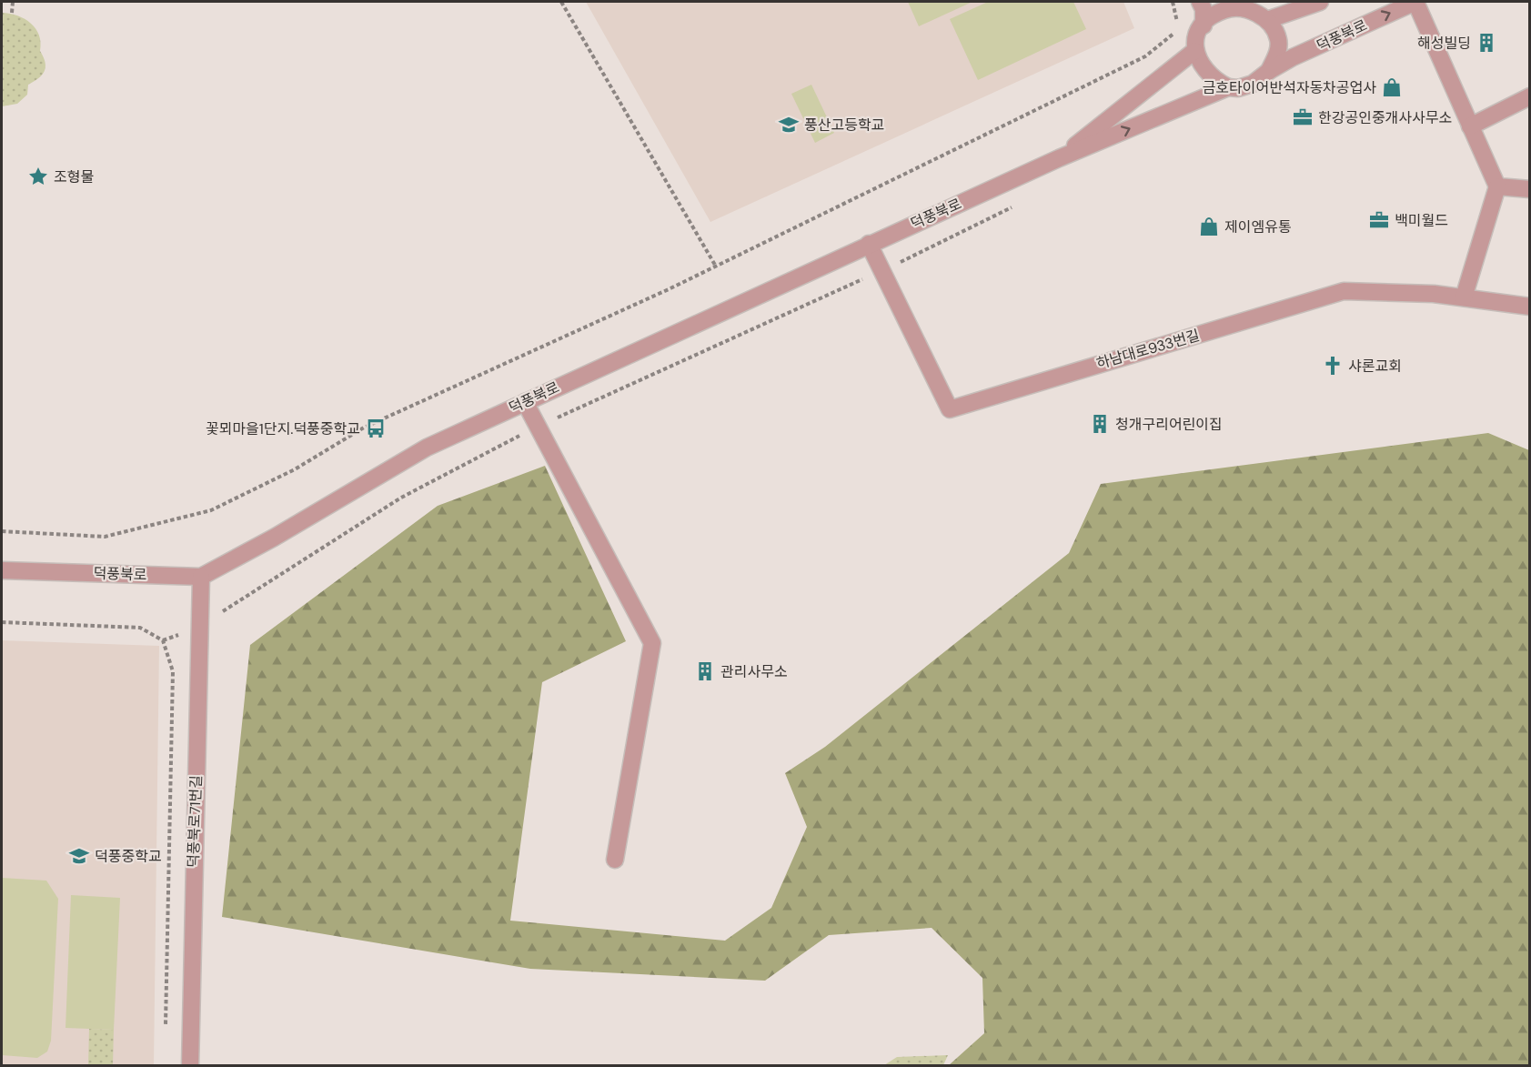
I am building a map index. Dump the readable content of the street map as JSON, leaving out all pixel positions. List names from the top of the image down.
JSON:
{
  "streets": {
    "street": ["덕풍북로", "하남대로933번길", "덕풍북로71번길"]
  },
  "crossings": [
    ["덕풍북로", "하남대로933번길"],
    ["덕풍북로", "덕풍북로71번길"]
  ],
  "places": {
    "building": ["해성빌딩", "청개구리어린이집", "관리사무소"],
    "shop": ["금호타이어반석자동차공업사", "제이엠유통"],
    "office": ["한강공인중개사사무소", "백미월드"],
    "school or university": ["풍산고등학교", "덕풍중학교"],
    "place": ["조형물"],
    "church": ["샤론교회"],
    "bus stop": ["꽃뫼마을1단지.덕풍중학교"]
  }
}
